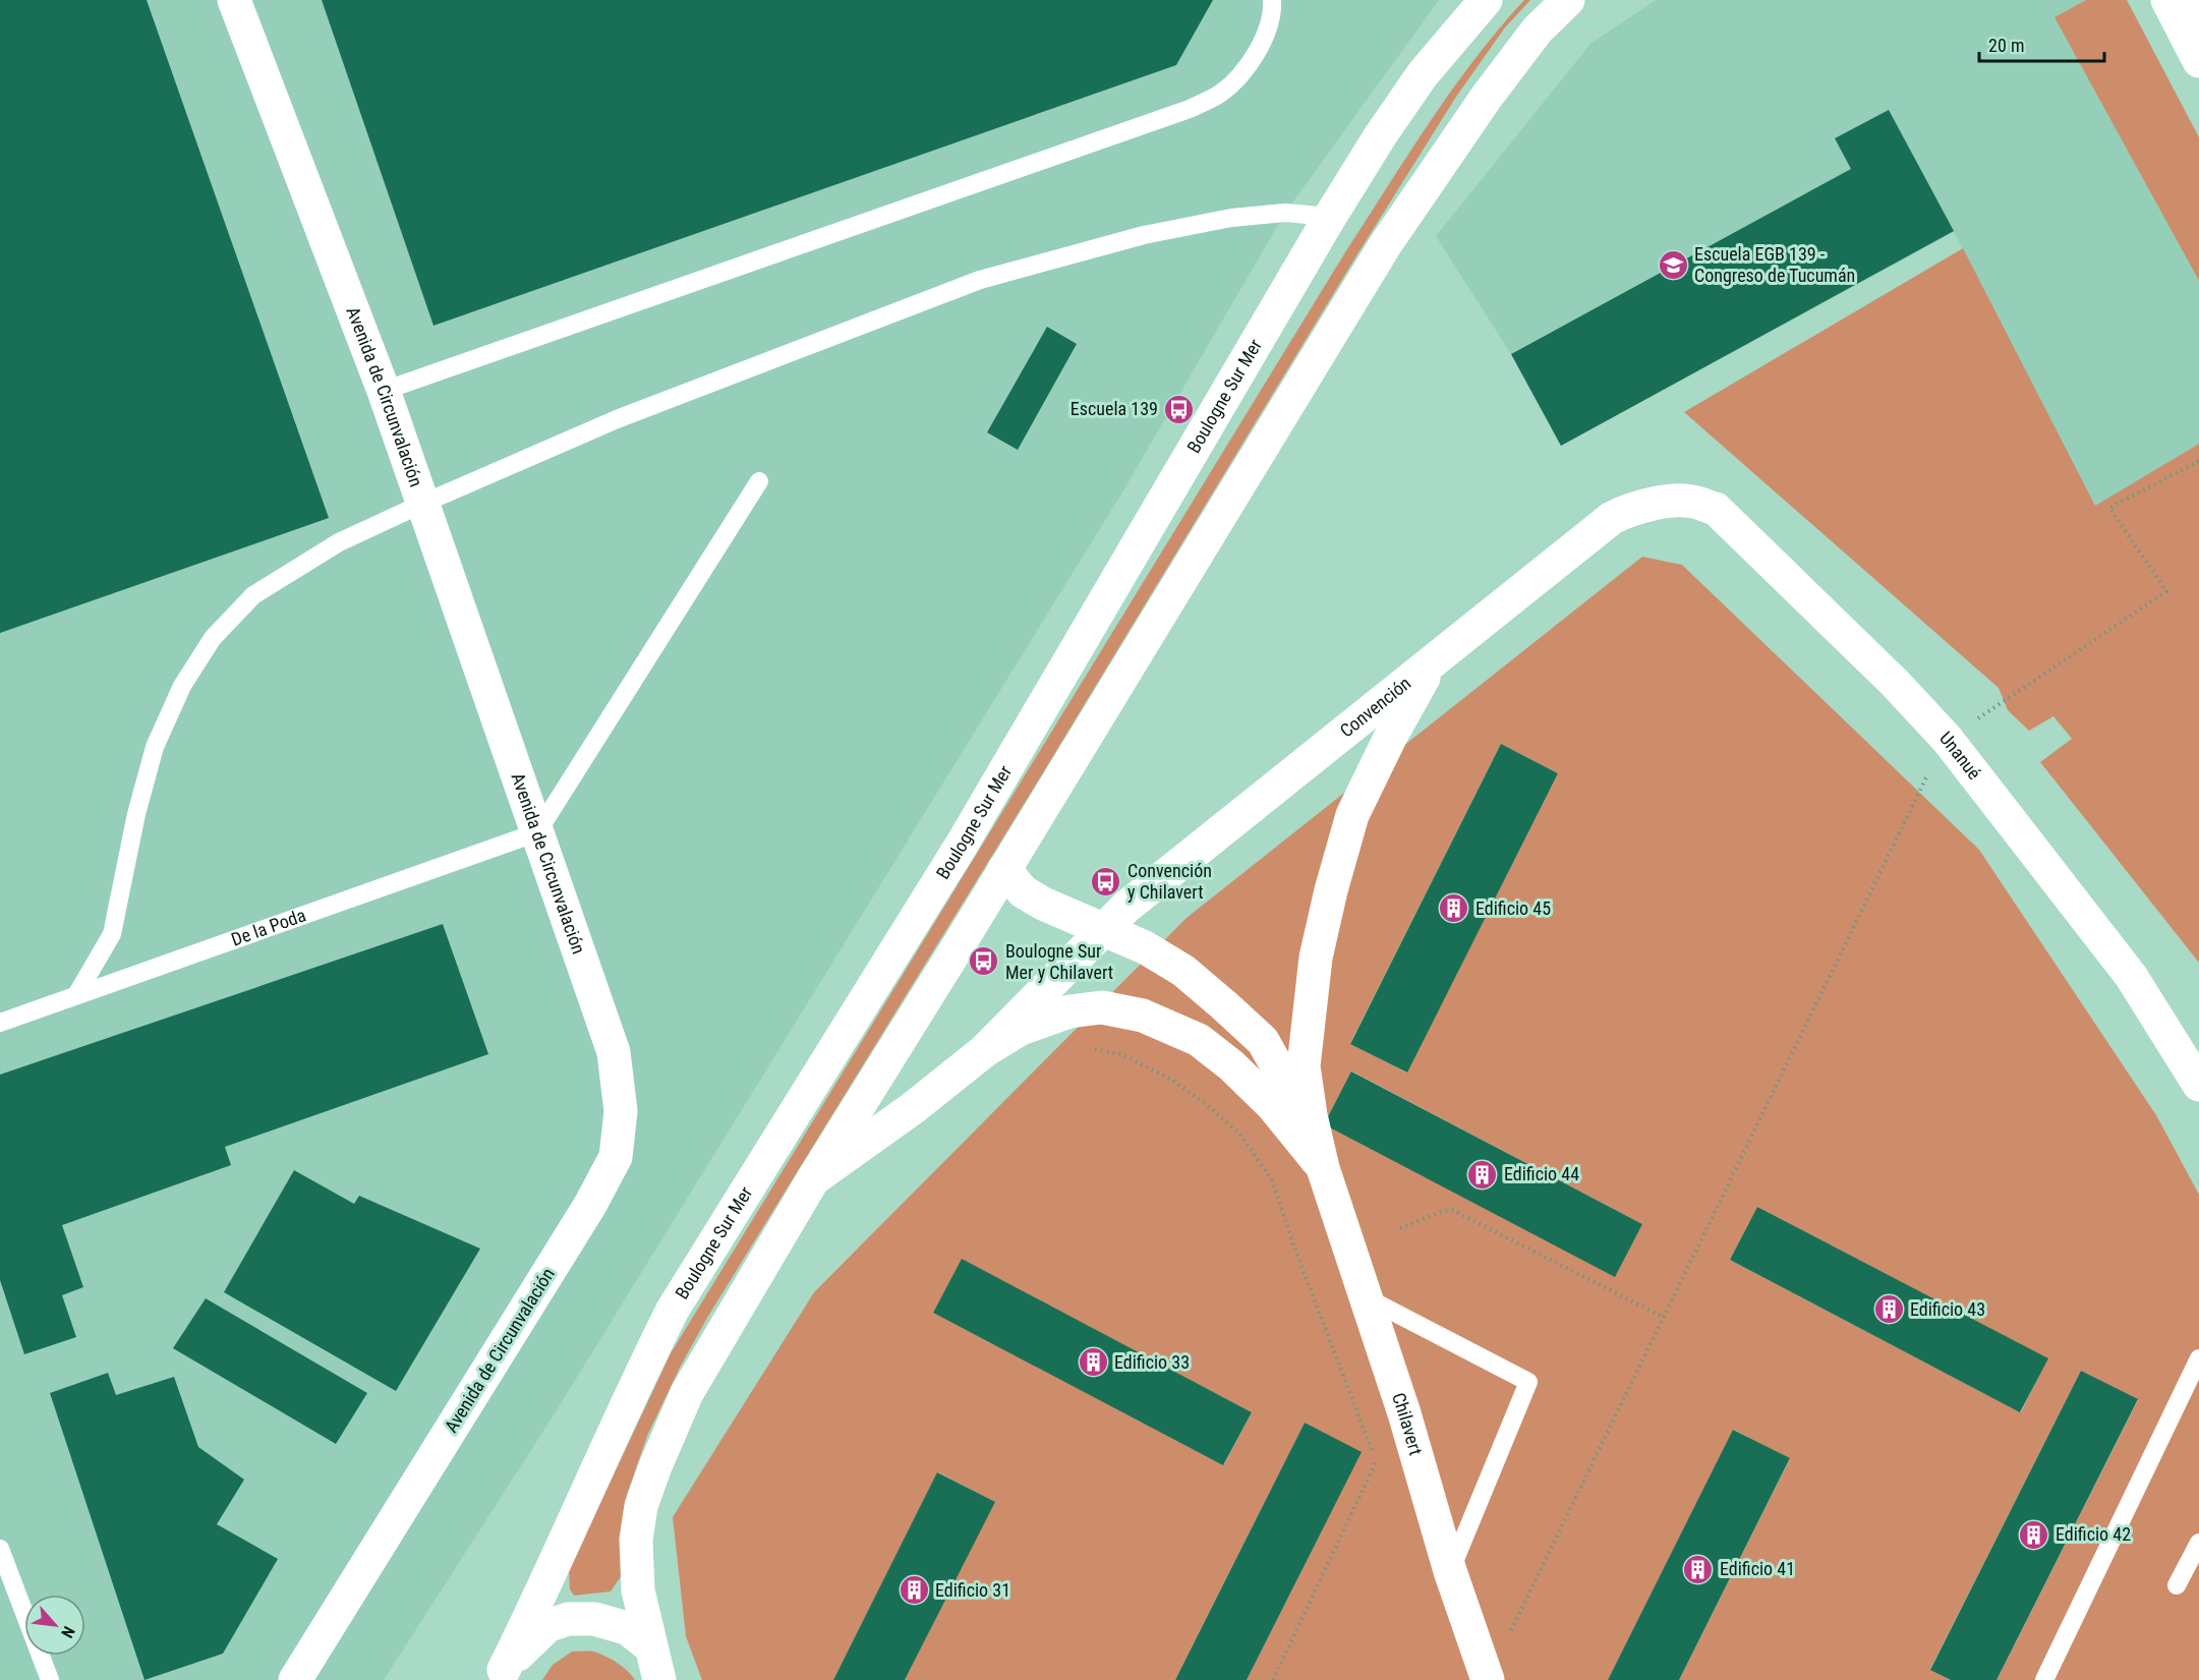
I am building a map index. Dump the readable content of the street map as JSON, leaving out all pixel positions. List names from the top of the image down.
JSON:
{
  "streets": {
    "main road": [
      "Boulogne Sur Mer",
      "Avenida de Circunvalación",
      "Convención",
      "Unanué",
      "Chilavert"
    ],
    "lane": ["De la Poda"]
  },
  "crossings": [
    ["Avenida de Circunvalación", "De la Poda"],
    ["Convención", "Unanué"]
  ],
  "places": {
    "school or university": ["Escuela EGB 139 - Congreso de Tucumán"],
    "bus stop": ["Escuela 139", "Convención y Chilavert", "Boulogne Sur Mer y Chilavert"],
    "building": [
      "Edificio 45",
      "Edificio 44",
      "Edificio 43",
      "Edificio 33",
      "Edificio 42",
      "Edificio 41",
      "Edificio 31"
    ]
  },
  "scale_bar": "20 m",
  "north": "bottom right"
}
